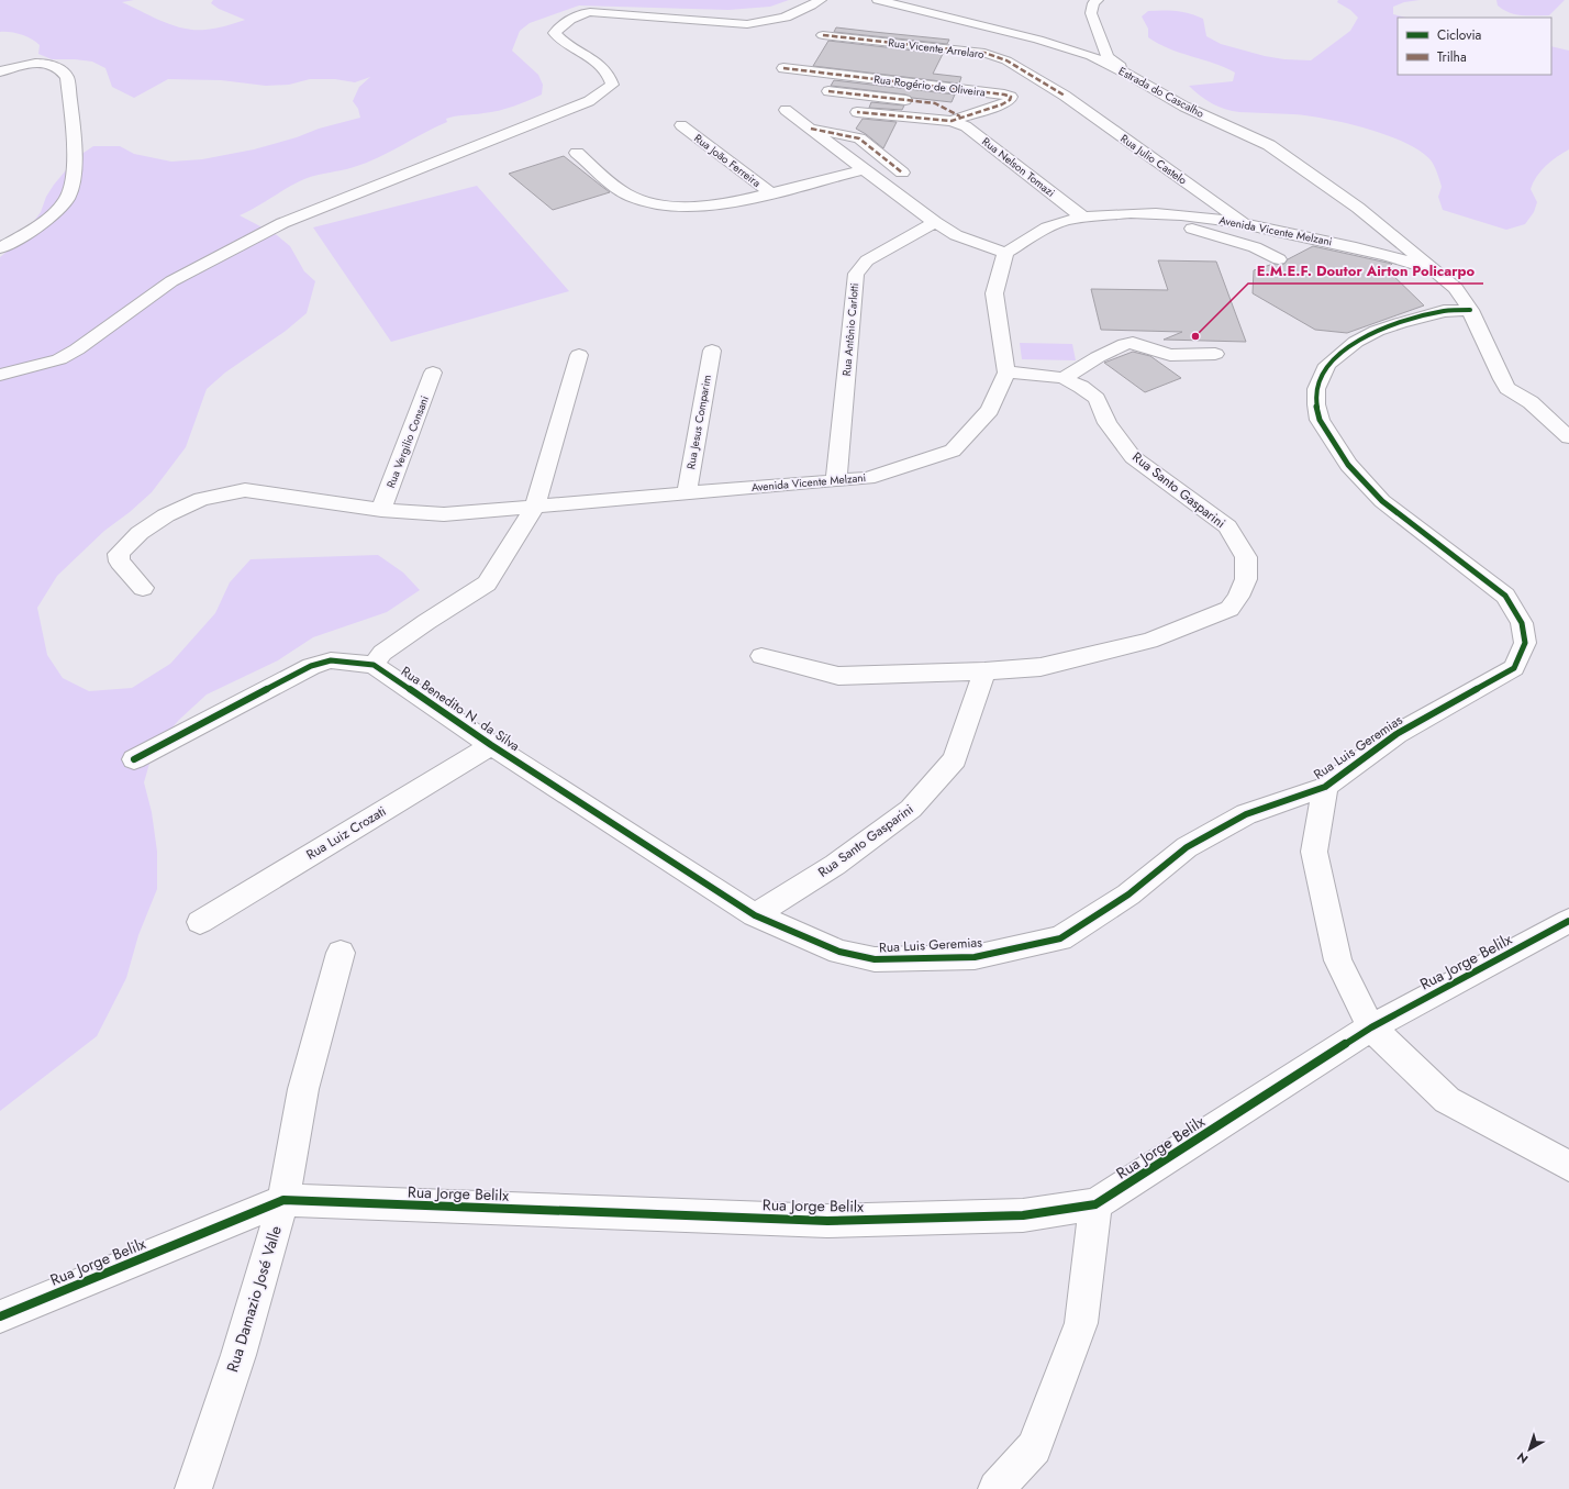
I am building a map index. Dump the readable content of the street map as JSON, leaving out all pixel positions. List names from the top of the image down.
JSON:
{
  "streets": {
    "street": [
      "Rua Vicente Arrelaro",
      "Rua Rogério de Oliveira",
      "Estrada do Cascalho",
      "Rua Julio Castelo",
      "Rua João Ferreira",
      "Rua Nelson Tomazi",
      "Avenida Vicente Melzani",
      "Rua Antônio Carlotti",
      "Rua Jesus Comparim",
      "Rua Vergilio Consani",
      "Rua Santo Gasparini",
      "Rua Benedito N. da Silva",
      "Rua Luis Geremias",
      "Rua Luiz Crozati",
      "Rua Jorge Belilx",
      "Rua Damazio José Valle"
    ]
  },
  "crossings": [
    ["Rua Vicente Arrelaro", "Rua Julio Castelo"],
    ["Rua Rogério de Oliveira", "Rua Nelson Tomazi"],
    ["Estrada do Cascalho", "Avenida Vicente Melzani"],
    ["Estrada do Cascalho", "Rua Luis Geremias"],
    ["Rua Julio Castelo", "Avenida Vicente Melzani"],
    ["Rua Nelson Tomazi", "Avenida Vicente Melzani"],
    ["Avenida Vicente Melzani", "Rua Antônio Carlotti"],
    ["Avenida Vicente Melzani", "Rua Jesus Comparim"],
    ["Avenida Vicente Melzani", "Rua Vergilio Consani"],
    ["Avenida Vicente Melzani", "Rua Santo Gasparini"],
    ["Rua Santo Gasparini", "Rua Benedito N. da Silva"],
    ["Rua Santo Gasparini", "Rua Luis Geremias"],
    ["Rua Benedito N. da Silva", "Rua Luis Geremias"],
    ["Rua Benedito N. da Silva", "Rua Luiz Crozati"],
    ["Rua Jorge Belilx", "Rua Damazio José Valle"]
  ],
  "places": ["E.M.E.F. Doutor Airton Policarpo"],
  "legend": ["Ciclovia", "Trilha"],
  "north": "bottom left"
}
